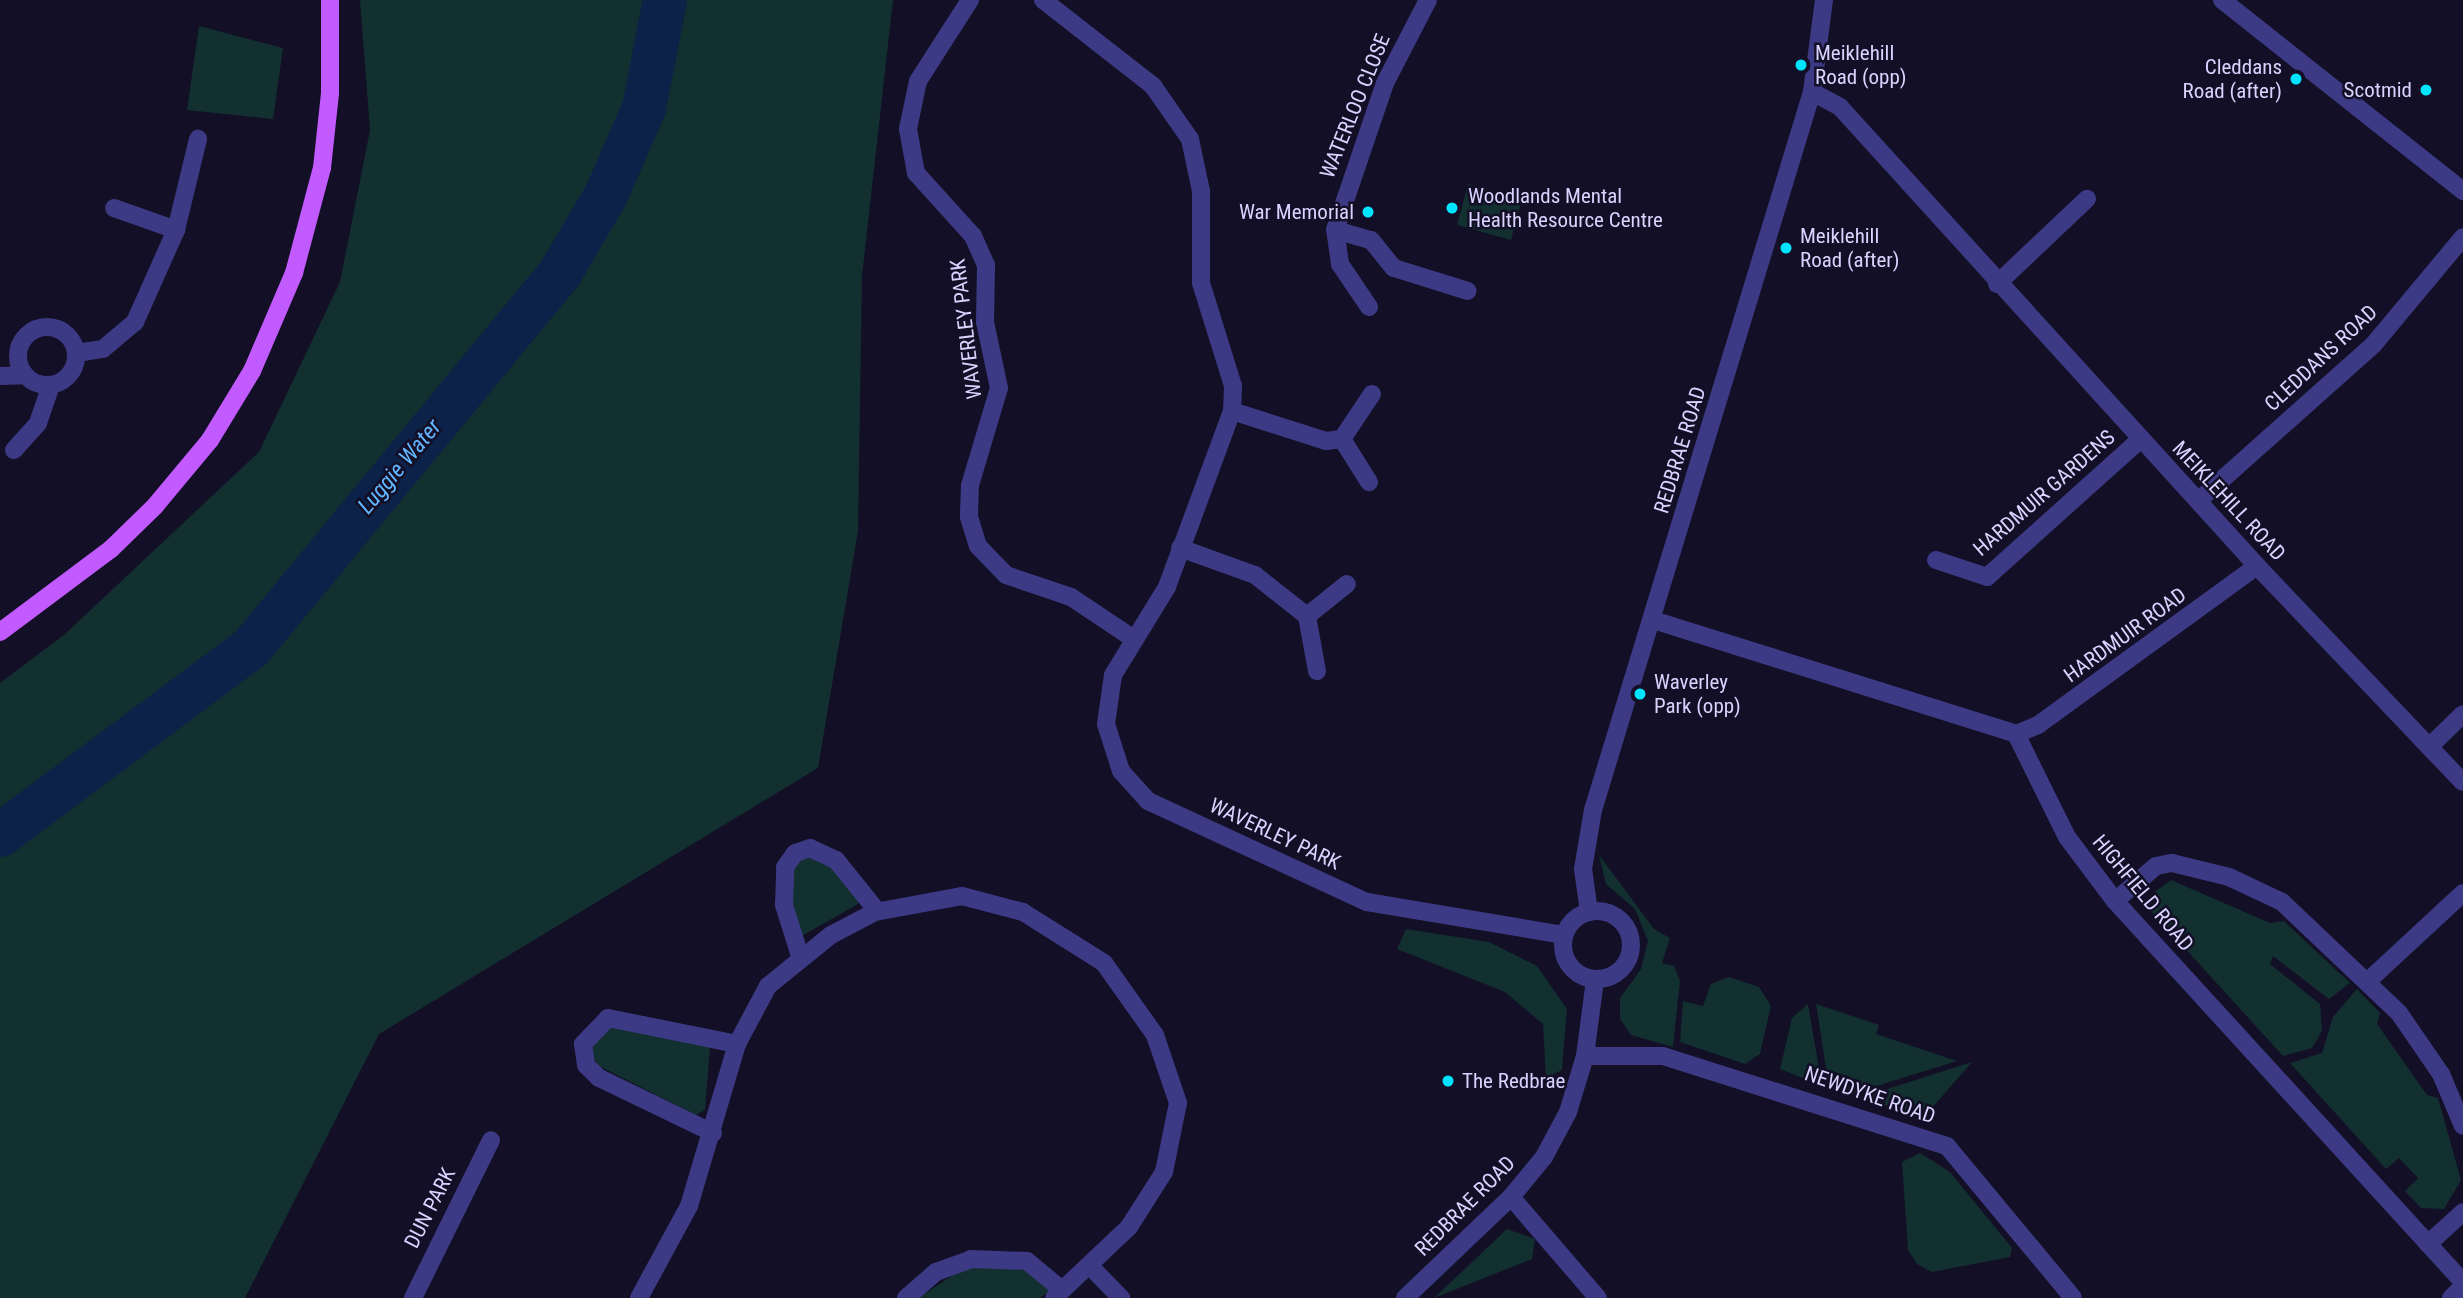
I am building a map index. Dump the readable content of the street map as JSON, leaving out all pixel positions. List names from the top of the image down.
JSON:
{
  "streets": {
    "street": [
      "WATERLOO CLOSE",
      "WAVERLEY PARK",
      "CLEDDANS ROAD",
      "REDBRAE ROAD",
      "HARDMUIR GARDENS",
      "MEIKLEHILL ROAD",
      "HARDMUIR ROAD",
      "HIGHFIELD ROAD",
      "NEWDYKE ROAD",
      "DUN PARK"
    ]
  },
  "crossings": [
    ["WAVERLEY PARK", "REDBRAE ROAD"],
    ["CLEDDANS ROAD", "MEIKLEHILL ROAD"],
    ["REDBRAE ROAD", "MEIKLEHILL ROAD"],
    ["REDBRAE ROAD", "NEWDYKE ROAD"],
    ["HARDMUIR GARDENS", "MEIKLEHILL ROAD"],
    ["MEIKLEHILL ROAD", "HARDMUIR ROAD"],
    ["HARDMUIR ROAD", "HIGHFIELD ROAD"]
  ],
  "water": ["Luggie Water"],
  "places": [
    "Meiklehill Road (opp)",
    "Cleddans Road (after)",
    "Scotmid",
    "Woodlands Mental Health Resource Centre",
    "War Memorial",
    "Meiklehill Road (after)",
    "Waverley Park (opp)",
    "The Redbrae"
  ]
}
